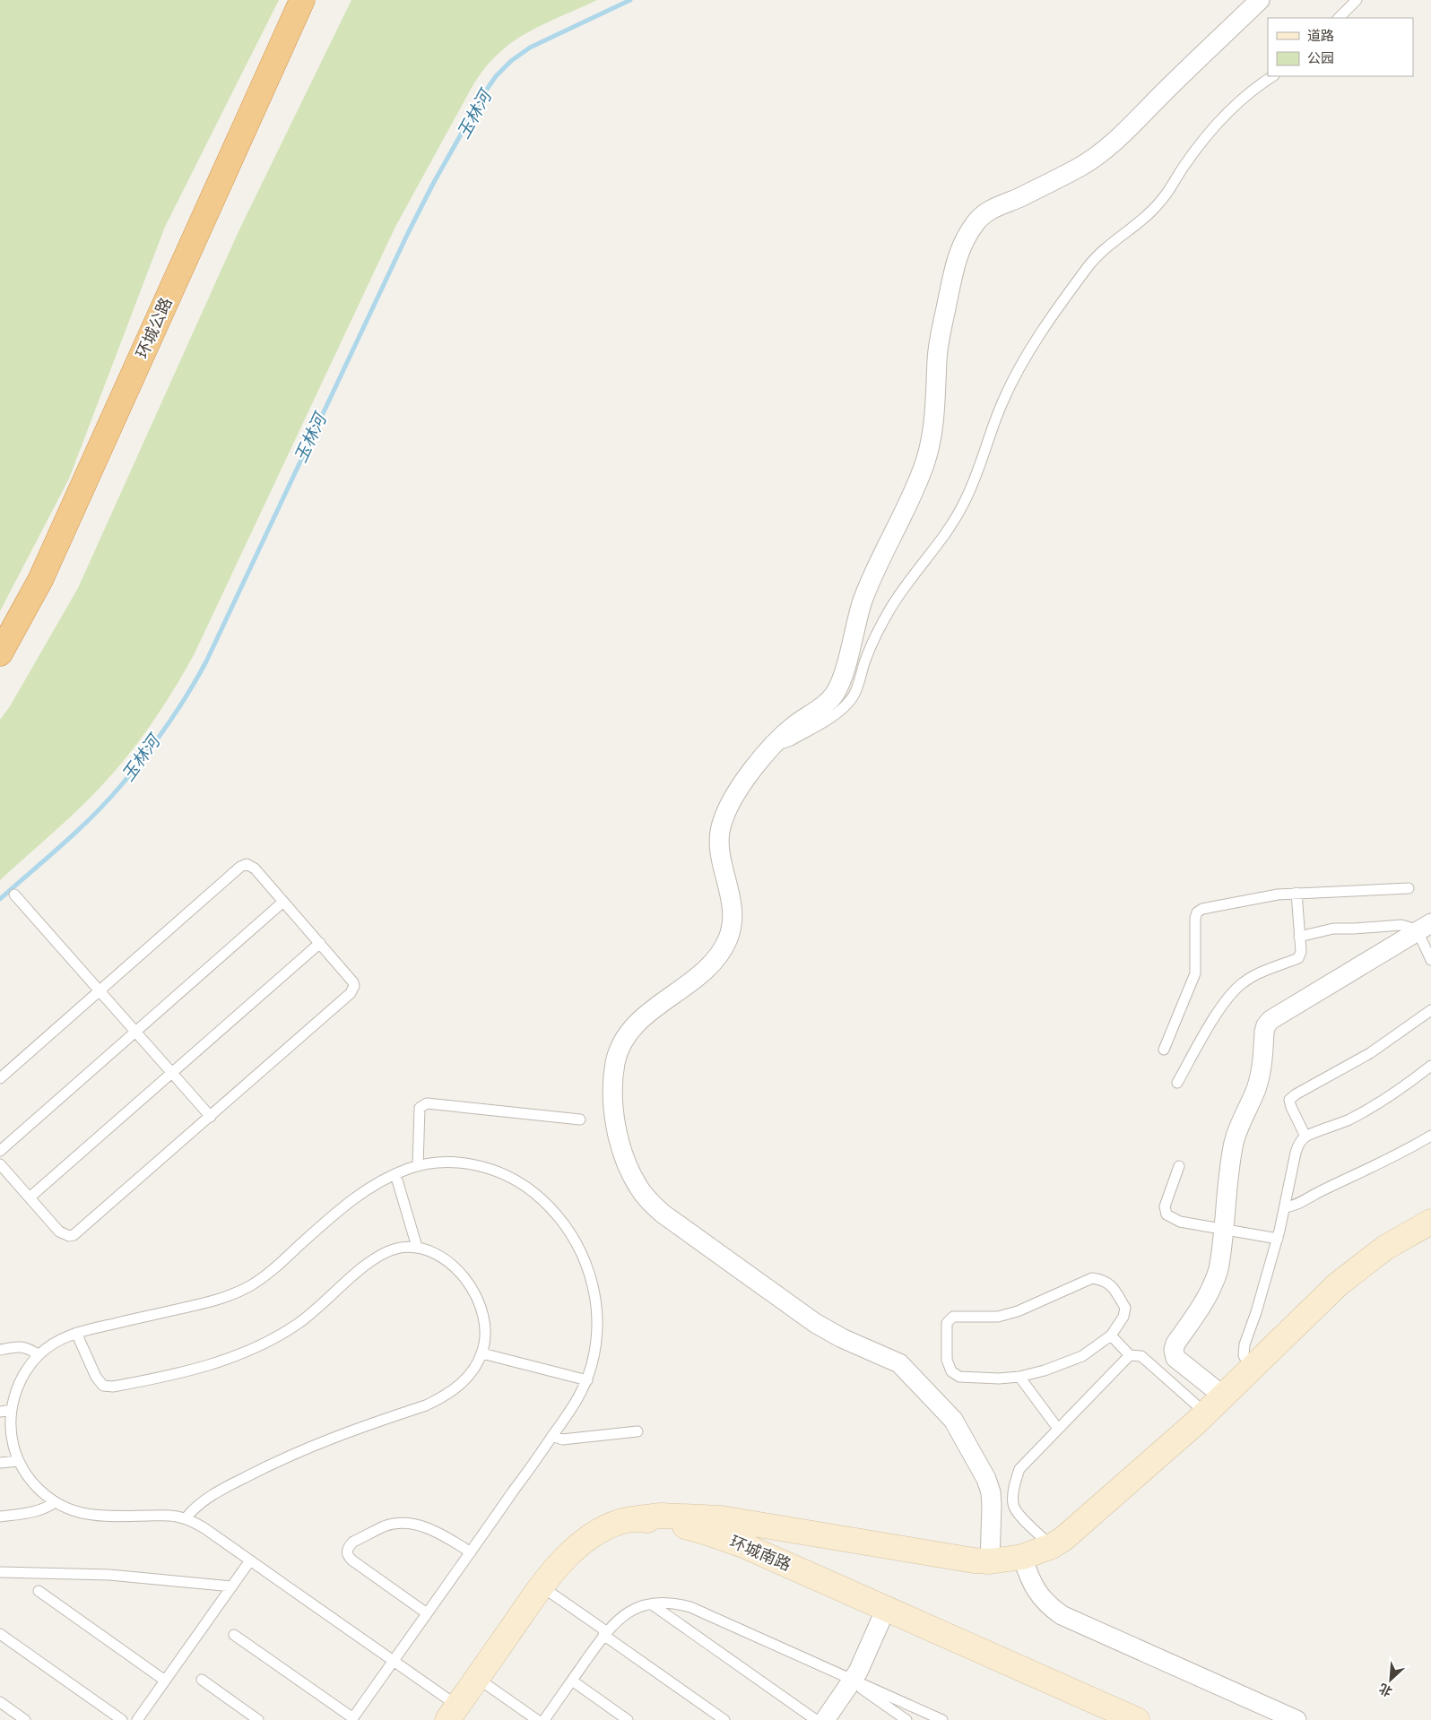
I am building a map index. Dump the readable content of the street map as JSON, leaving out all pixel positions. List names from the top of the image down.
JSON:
{
  "streets": {
    "highway": ["环城公路"],
    "main road": ["环城南路"]
  },
  "water": ["玉林河"],
  "legend": ["道路", "公园"],
  "north": "bottom left"
}
